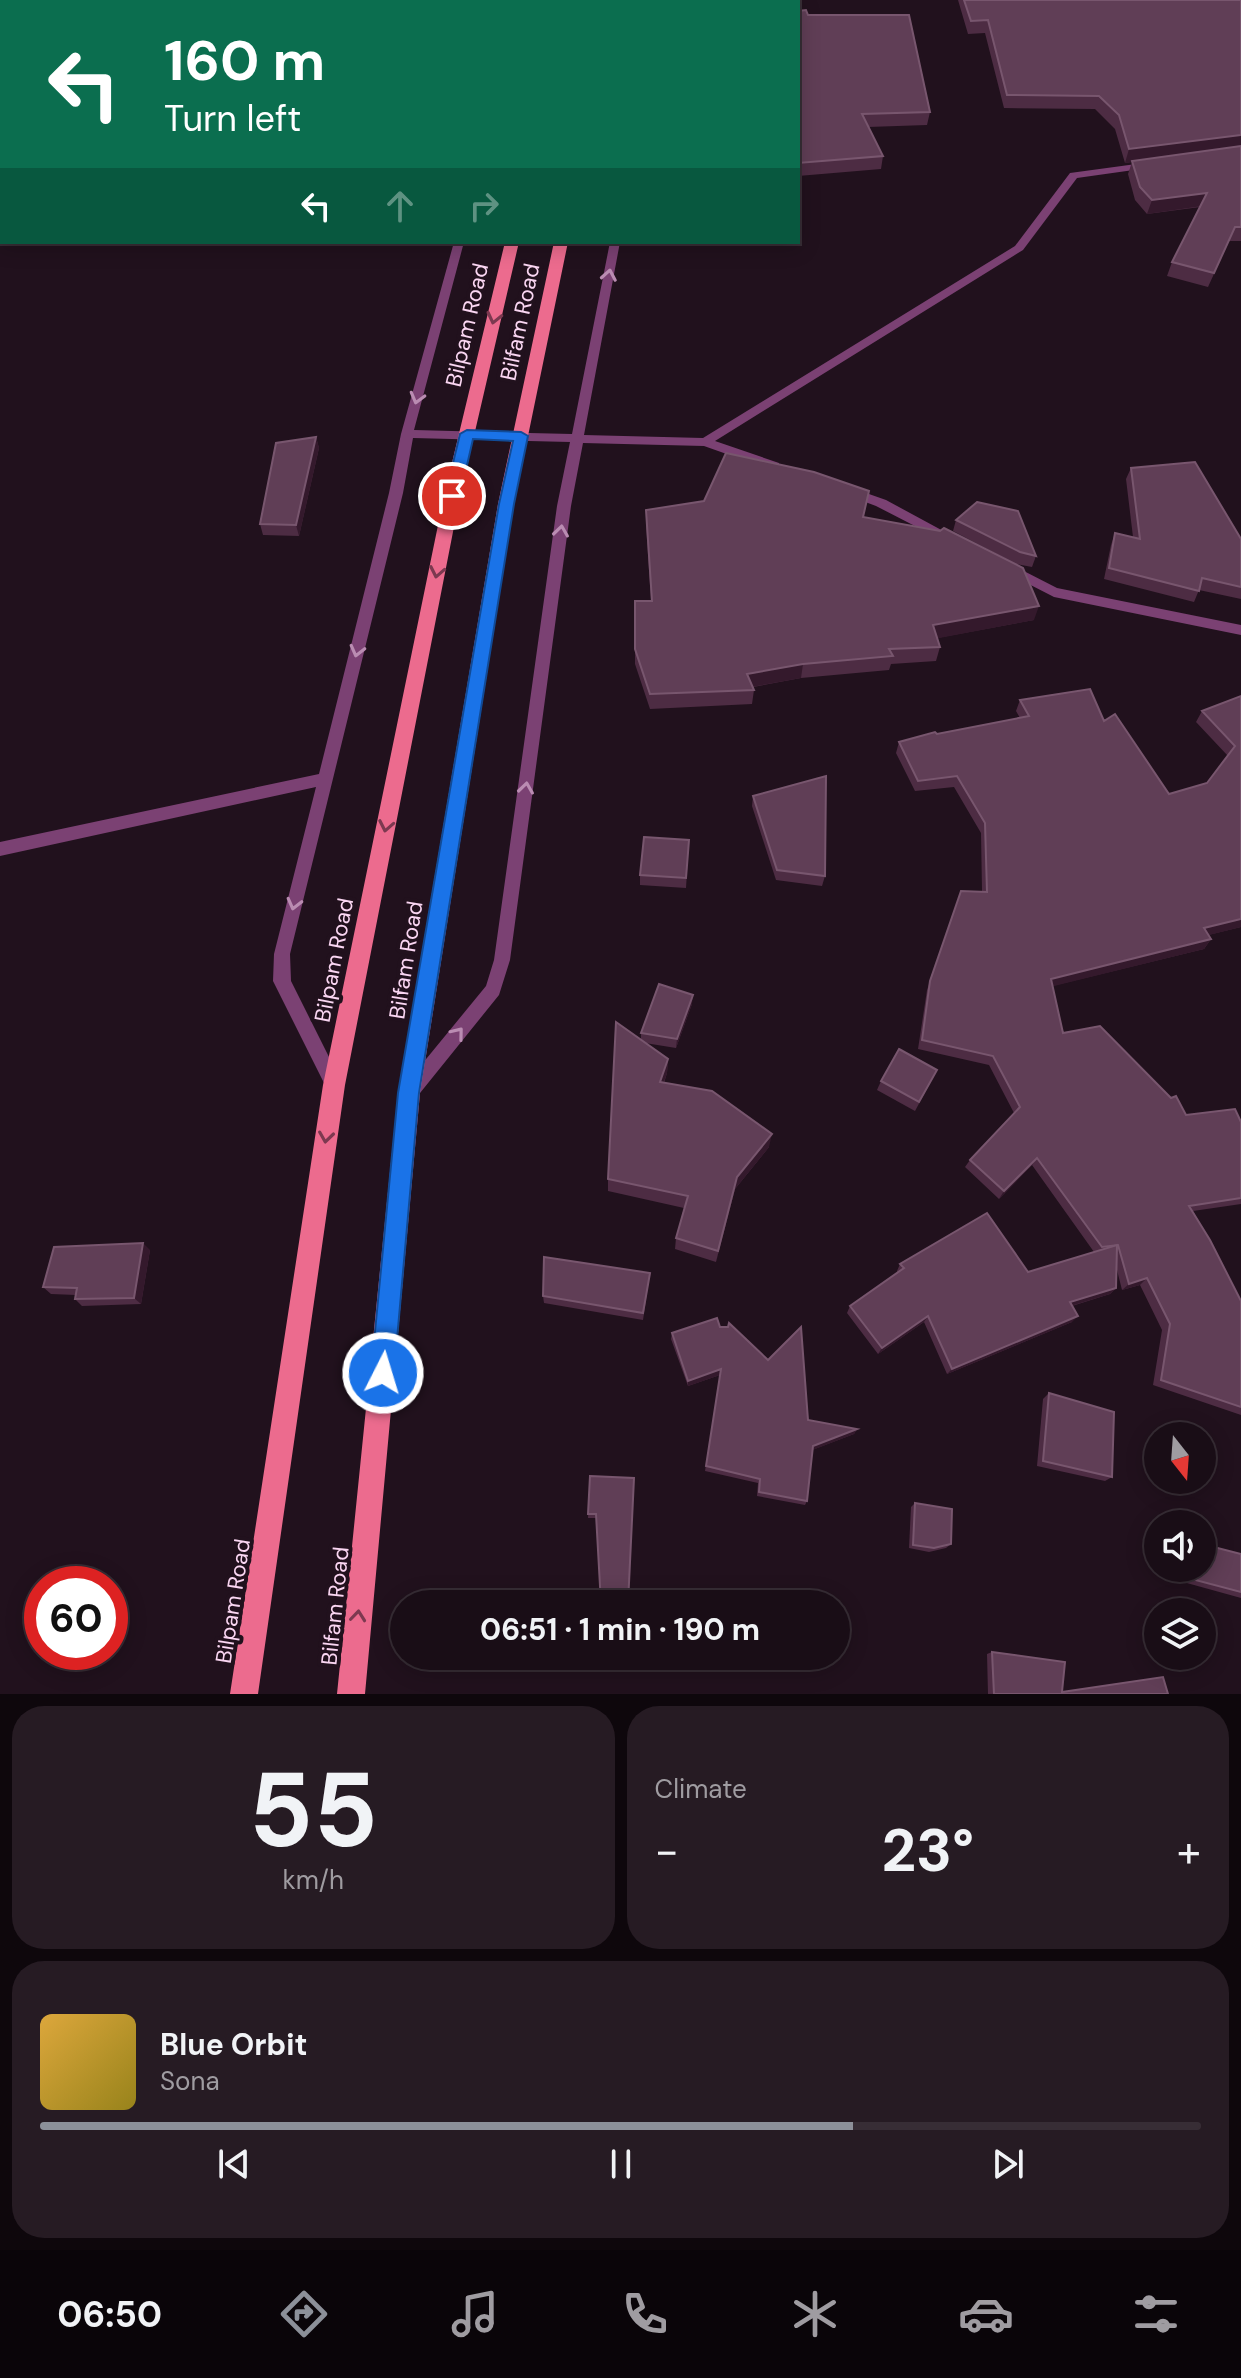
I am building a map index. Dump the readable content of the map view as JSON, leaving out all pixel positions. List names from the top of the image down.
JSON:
{
  "streets": {
    "main road": ["Bilfam Road", "Bilpam Road"]
  },
  "one_way": ["Bilfam Road", "Bilpam Road"],
  "north": "bottom",
  "page": {
    "turn": ["160 m", "Turn left"],
    "limit": "60",
    "trip": "06:51 · 1 min · 190 m",
    "tile": [
      ["55", "km/h"],
      "Climate"
    ],
    "heat": ["−", "23°", "+"],
    "song": ["Blue Orbit", "Sona"],
    "tabs": "06:50"
  }
}
